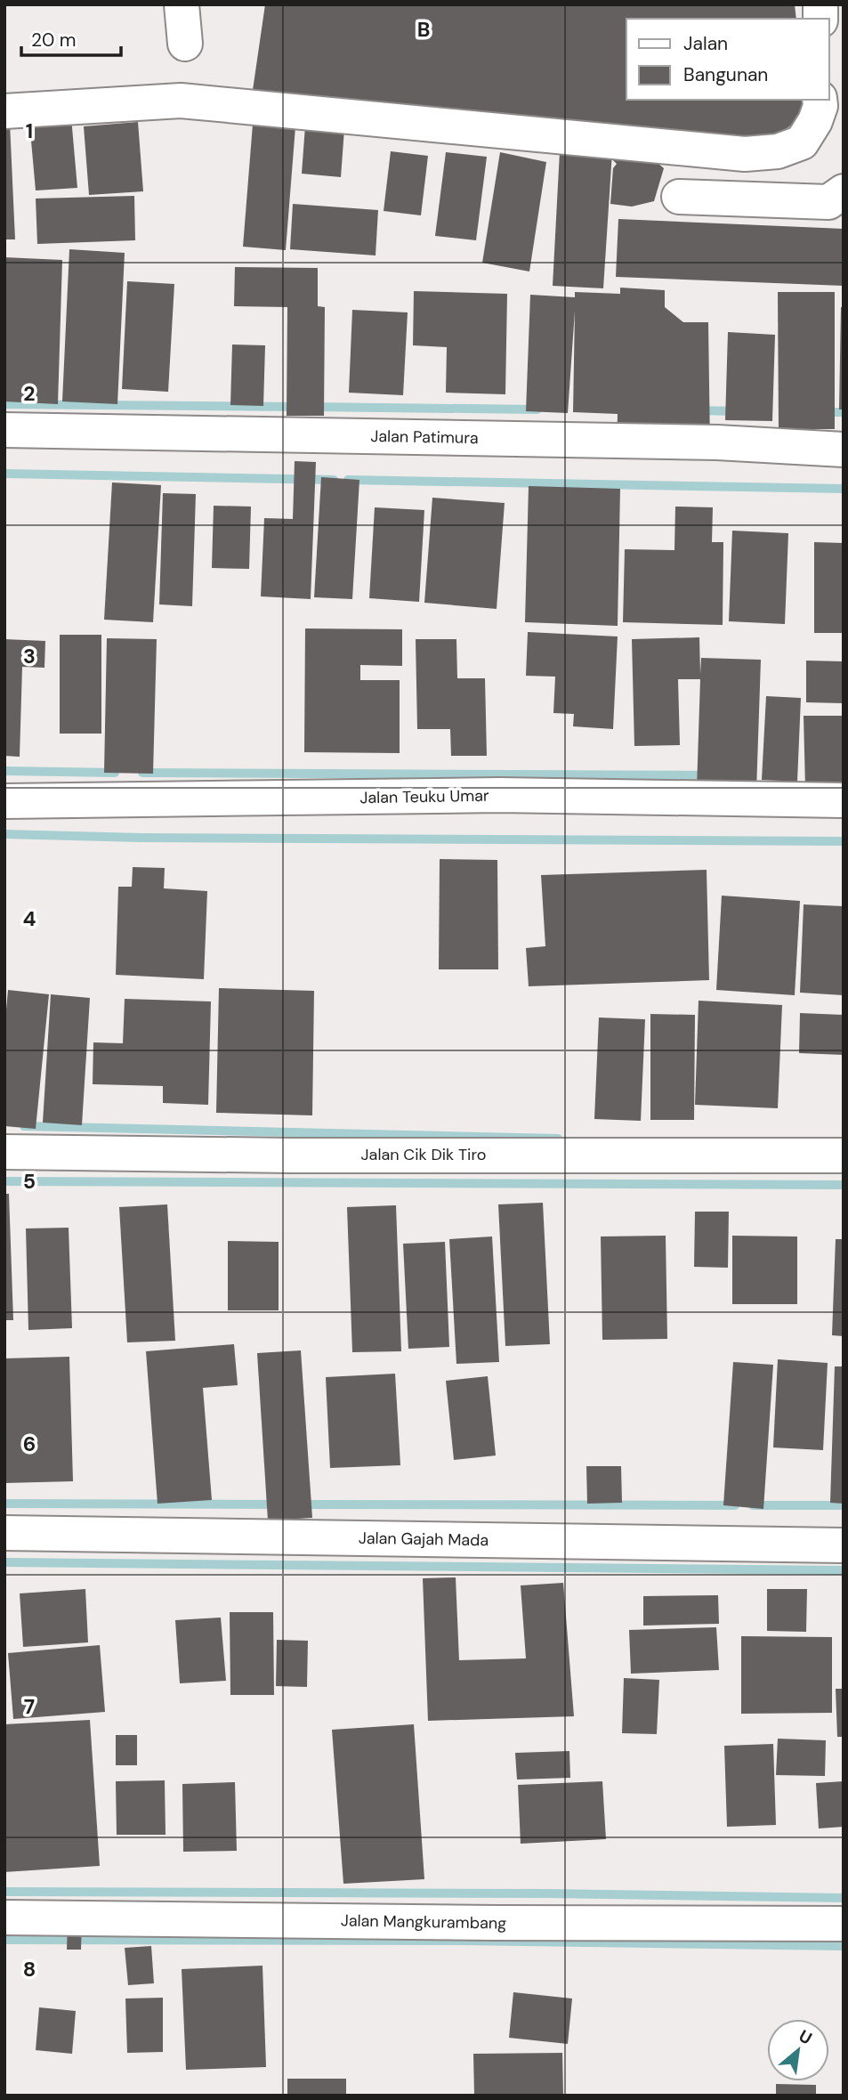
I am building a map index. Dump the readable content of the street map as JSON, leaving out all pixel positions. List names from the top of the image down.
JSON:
{
  "streets": {
    "street": [
      "Jalan Patimura",
      "Jalan Teuku Umar",
      "Jalan Cik Dik Tiro",
      "Jalan Gajah Mada",
      "Jalan Mangkurambang"
    ]
  },
  "legend": ["Jalan", "Bangunan"],
  "scale_bar": "20 m",
  "north": "top right",
  "grid": {
    "columns": ["B"],
    "rows": [
      "1",
      "2",
      "3",
      "4",
      "5",
      "6",
      "7",
      "8"
    ]
  }
}
